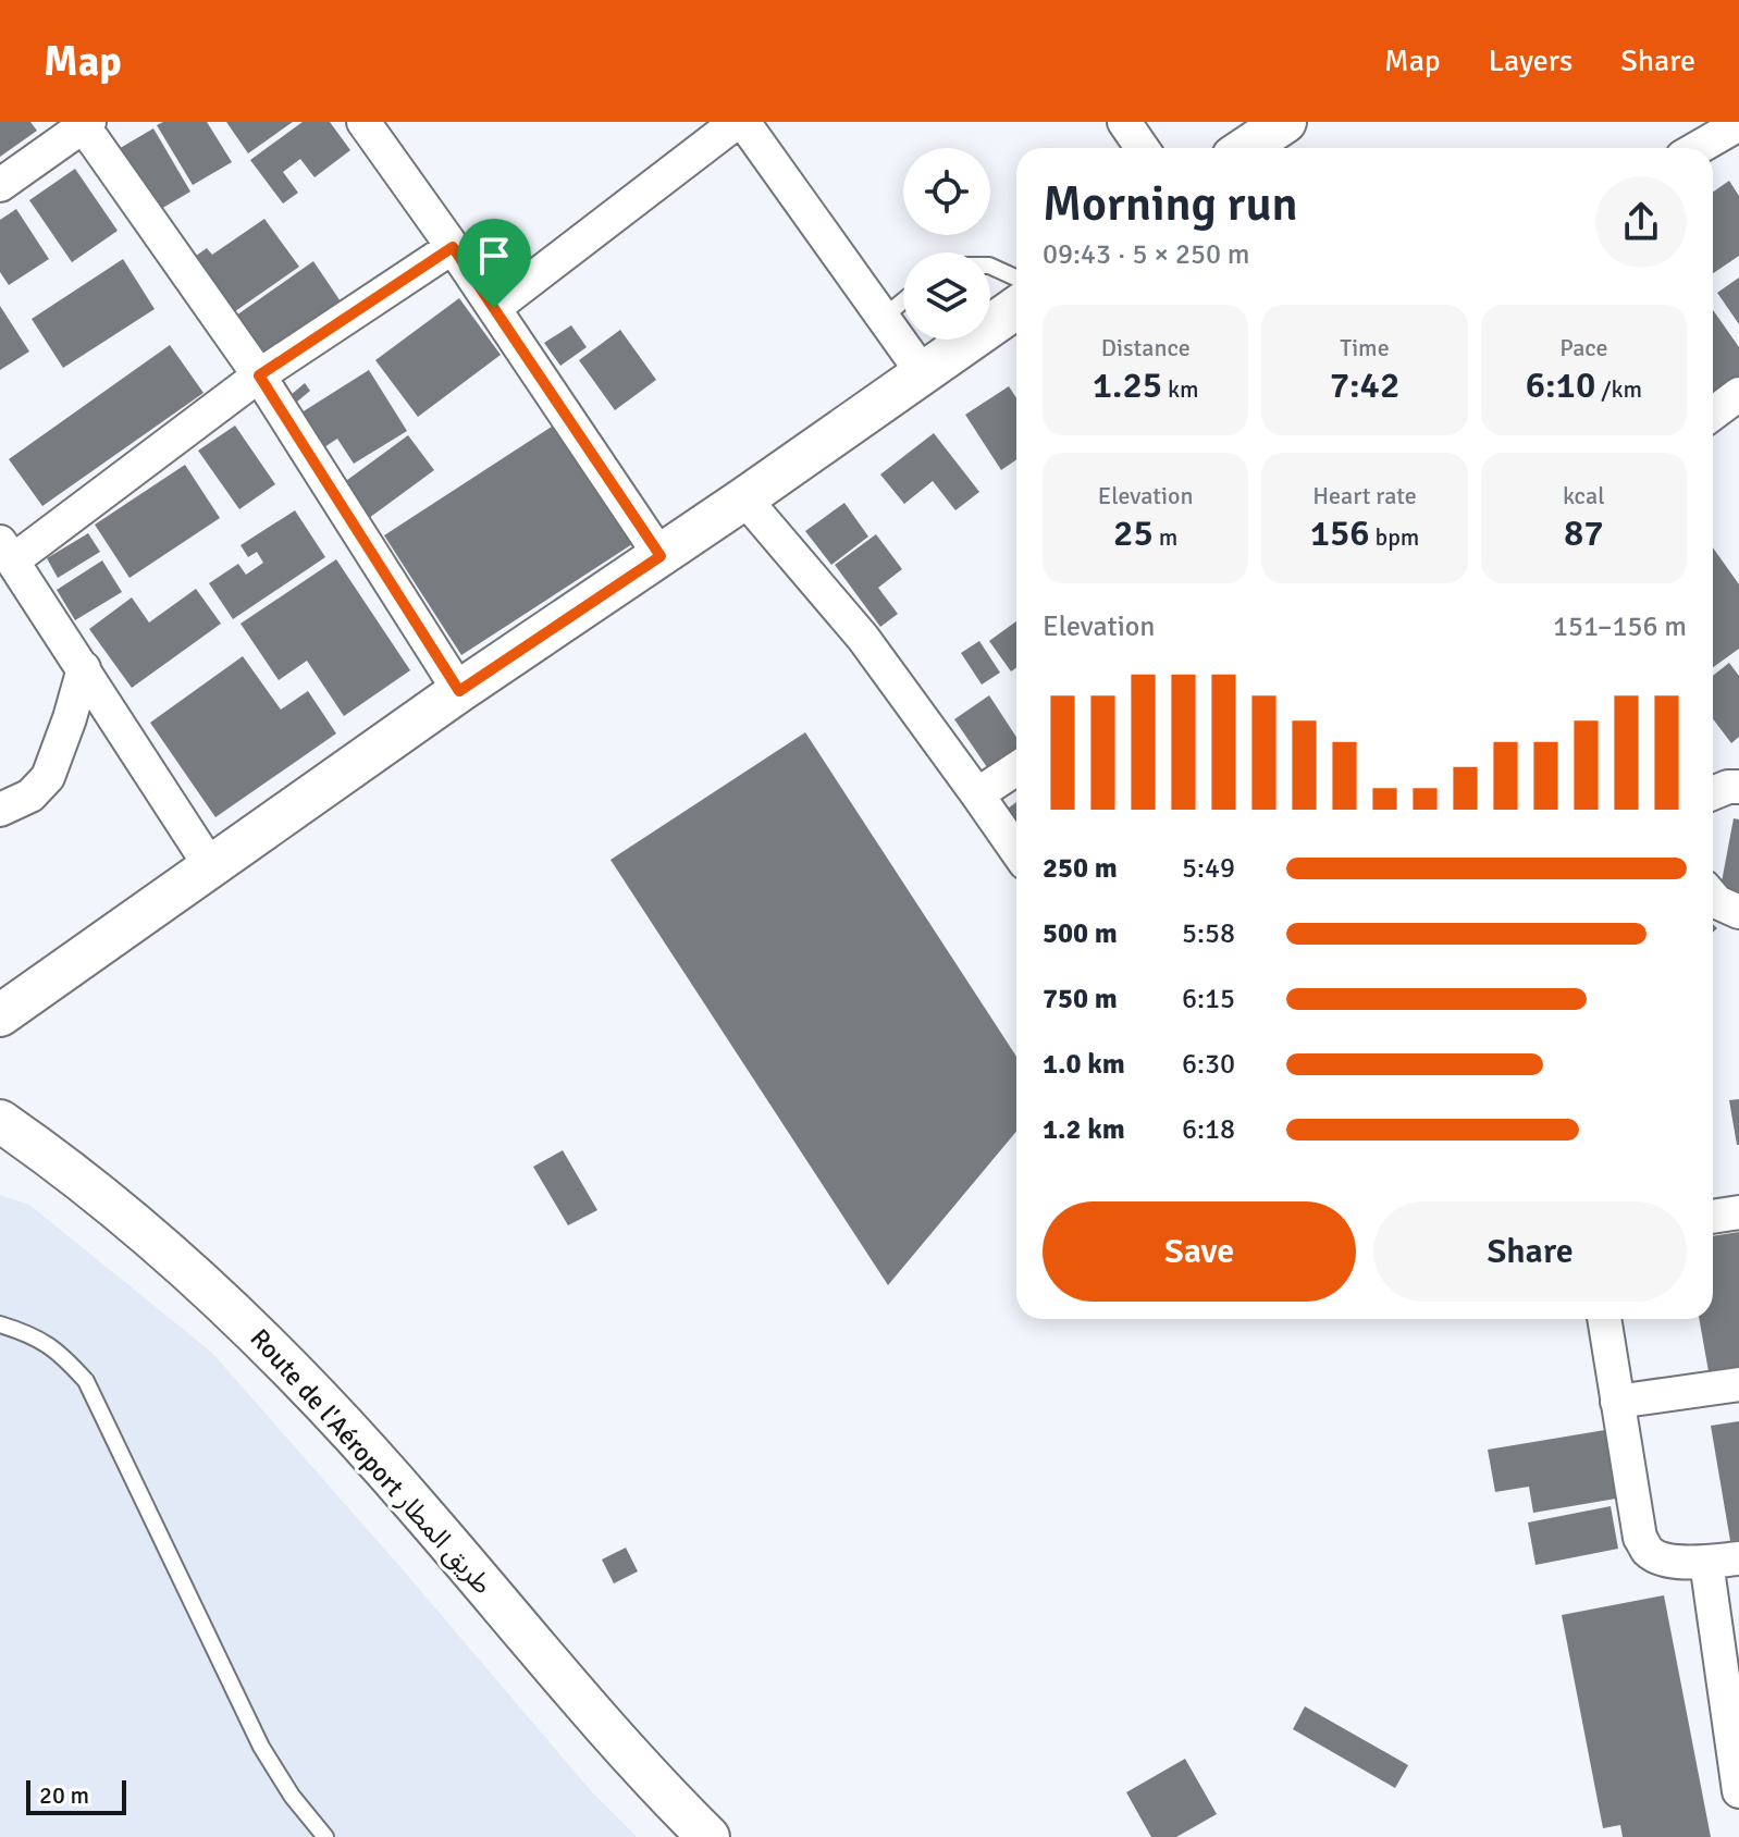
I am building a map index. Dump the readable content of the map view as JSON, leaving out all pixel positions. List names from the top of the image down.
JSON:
{
  "streets": {
    "street": ["Route de l'Aéroport طريق المطار"]
  },
  "scale_bar": "20 m",
  "page": {
    "header": "Map",
    "nav": ["Map", "Layers", "Share"],
    "heading": ["Morning run", "09:43 · 5 × 250 m"],
    "stats": [
      ["Distance", "1.25 km"],
      ["Time", "7:42"],
      ["Pace", "6:10 /km"],
      ["Elevation", "25 m"],
      ["Heart rate", "156 bpm"],
      ["kcal", "87"]
    ],
    "chart": ["Elevation", "151–156 m"],
    "list": [
      {
        "name": "250 m",
        "note": "5:49"
      },
      {
        "name": "500 m",
        "note": "5:58"
      },
      {
        "name": "750 m",
        "note": "6:15"
      },
      {
        "name": "1.0 km",
        "note": "6:30"
      },
      {
        "name": "1.2 km",
        "note": "6:18"
      }
    ],
    "buttons": ["Save", "Share"],
    "scale": "20 m"
  }
}
